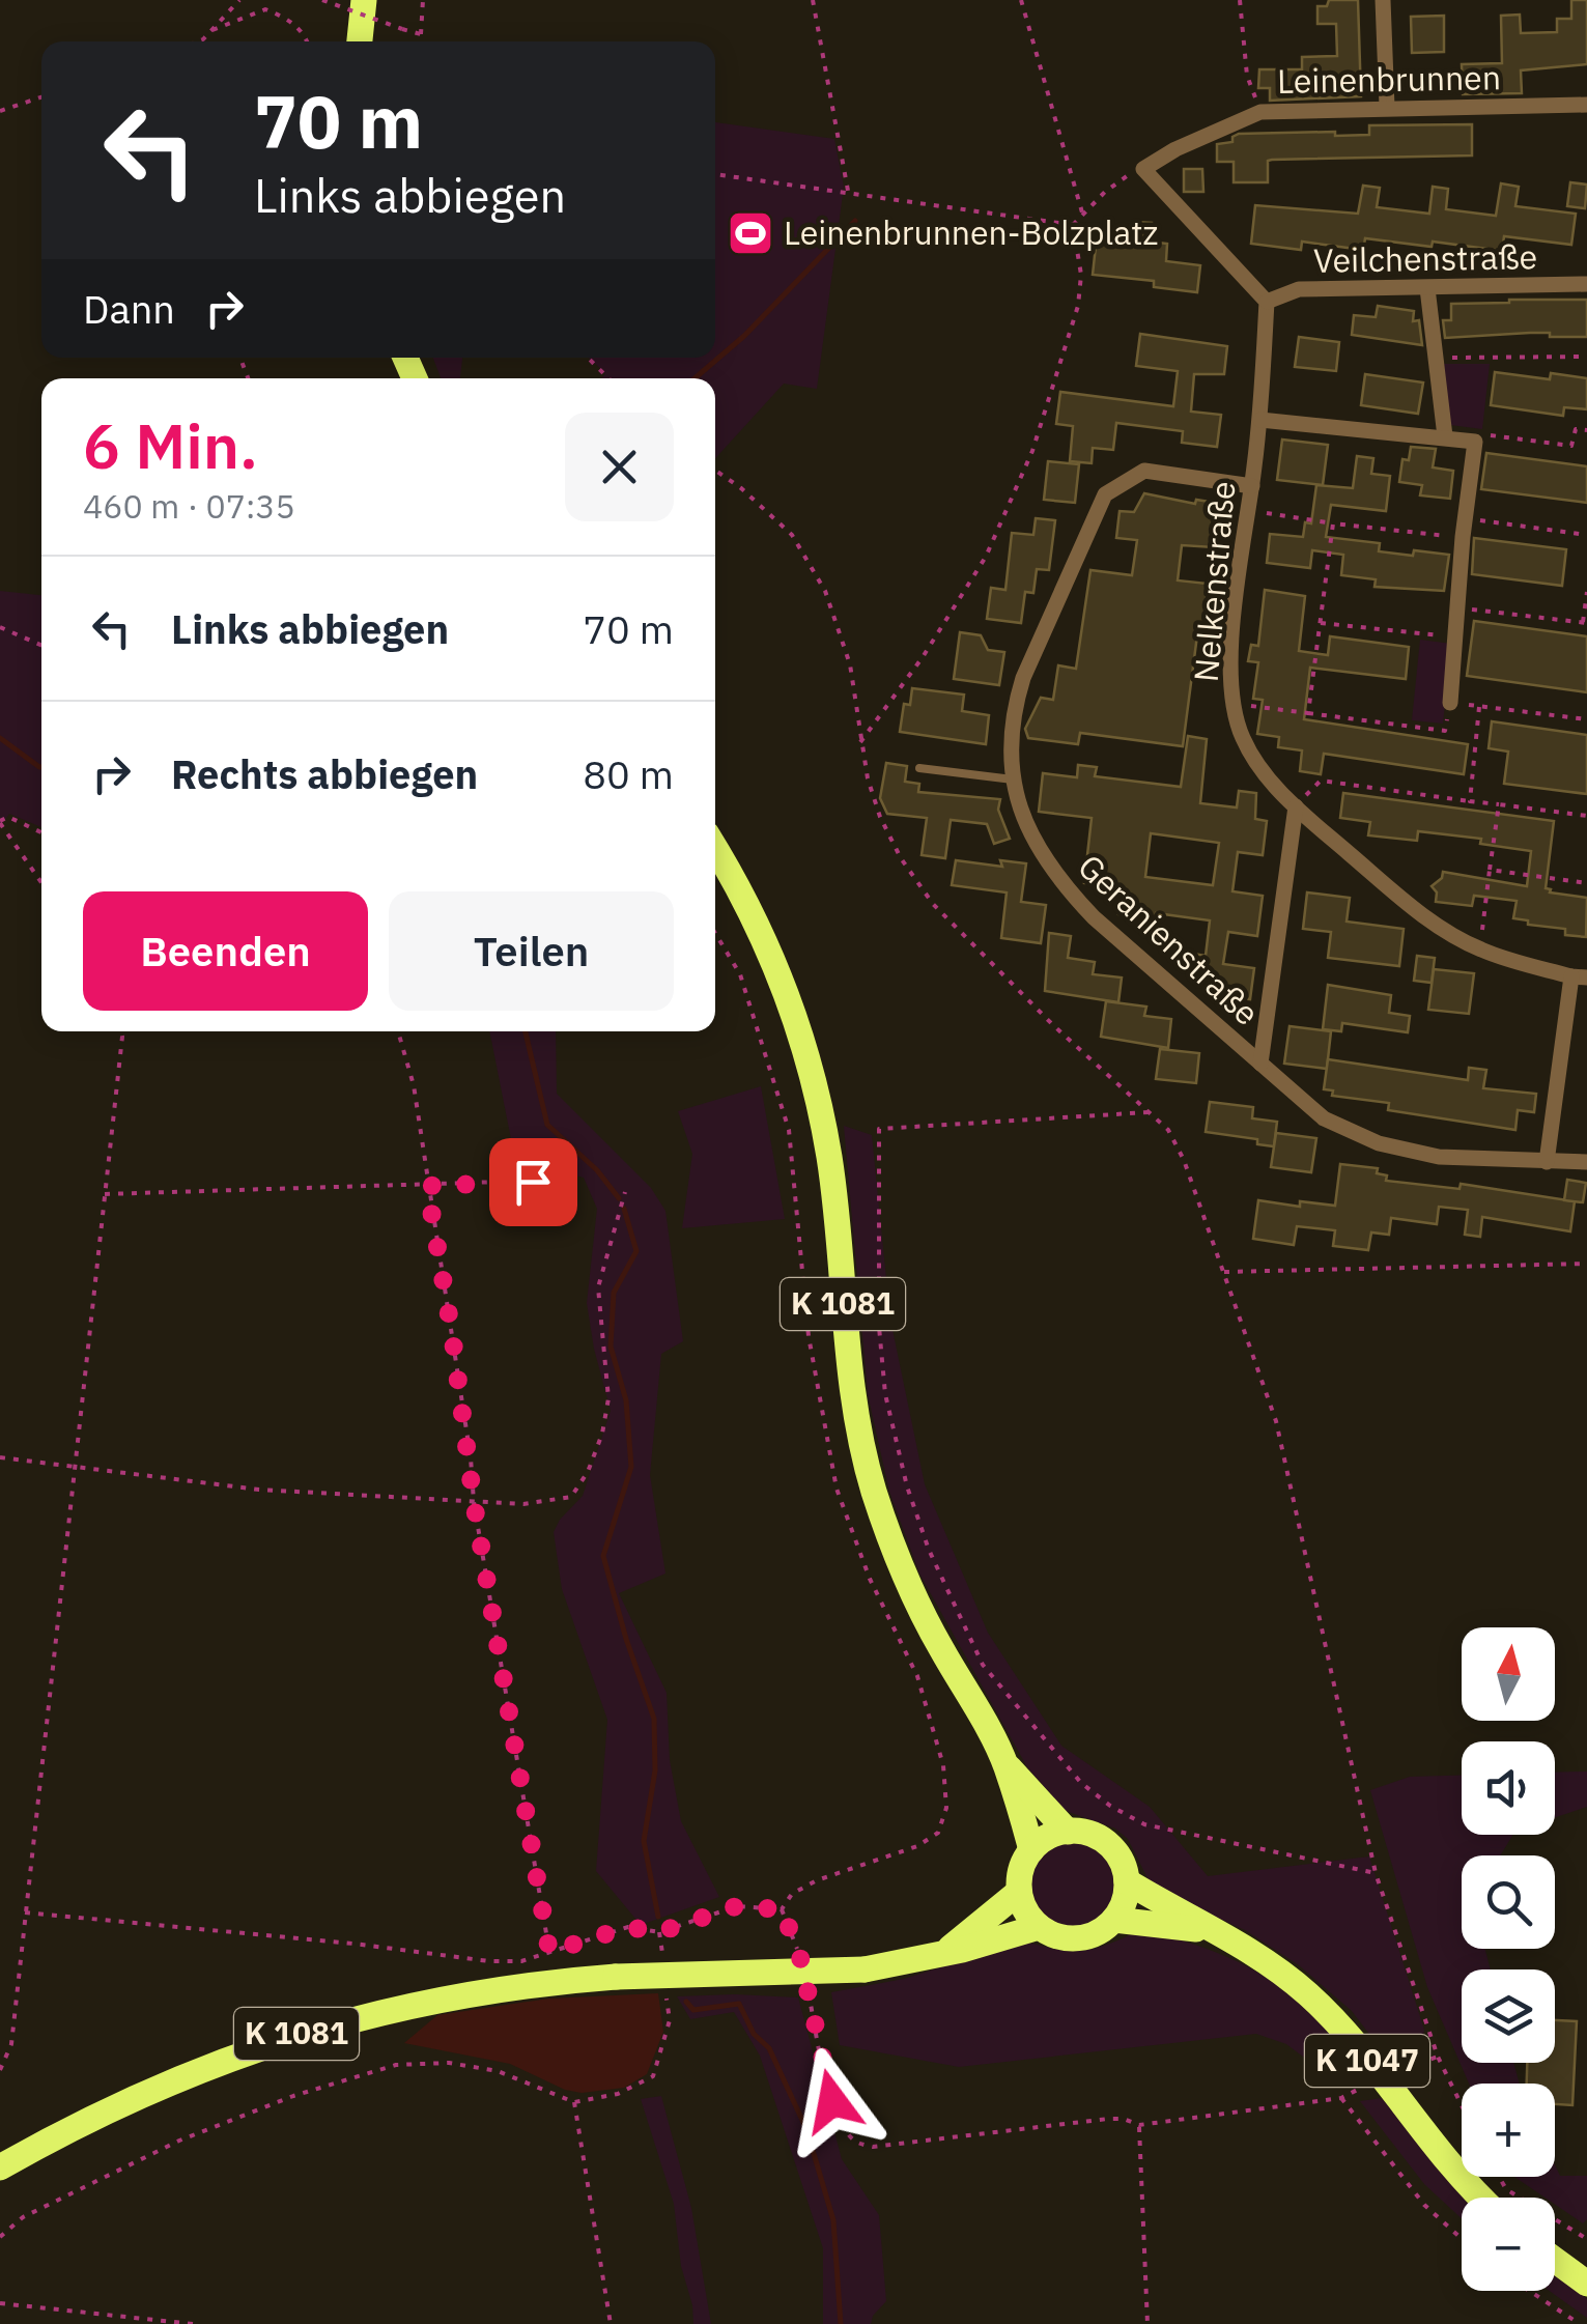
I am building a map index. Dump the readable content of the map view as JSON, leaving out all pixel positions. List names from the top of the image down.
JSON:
{
  "streets": {
    "main road": ["K 1081", "K 1047"],
    "street": [
      "Leinenbrunnen",
      "Veilchenstraße",
      "Nelkenstraße",
      "Geranienstraße"
    ]
  },
  "crossings": [
    ["Veilchenstraße", "Nelkenstraße"],
    ["Nelkenstraße", "Geranienstraße"],
    ["K 1081", "K 1047"]
  ],
  "places": {
    "sports": ["Leinenbrunnen-Bolzplatz"]
  },
  "north": "top",
  "page": {
    "turn": ["70 m", "Links abbiegen"],
    "then": "Dann",
    "heading": ["6 Min.", "460 m · 07:35"],
    "list": [
      {
        "name": "Links abbiegen",
        "value": "70 m"
      },
      {
        "name": "Rechts abbiegen",
        "value": "80 m"
      }
    ],
    "buttons": ["Beenden", "Teilen"],
    "map_buttons": ["+", "−"]
  }
}
